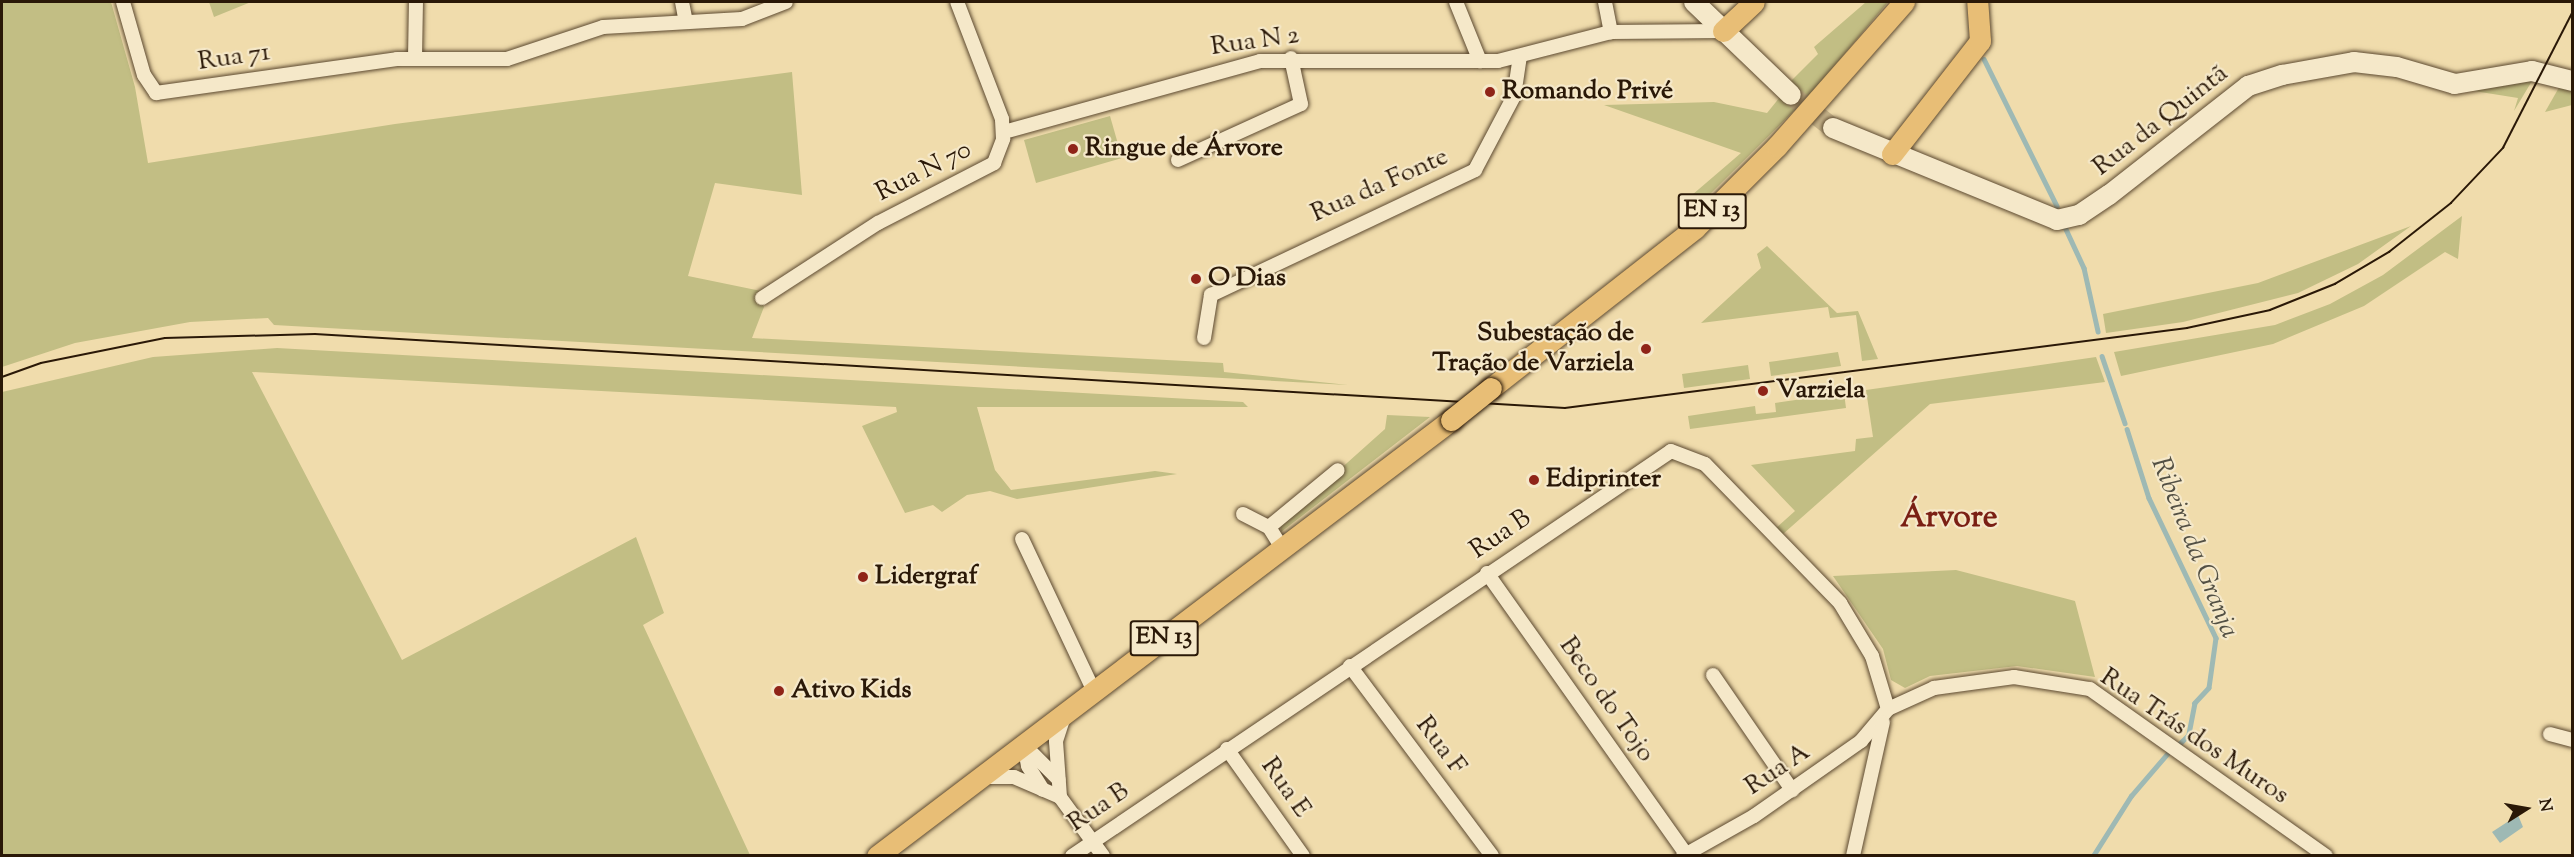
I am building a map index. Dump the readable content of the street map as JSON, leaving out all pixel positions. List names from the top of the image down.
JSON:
{
  "streets": {
    "main road": ["EN 13"],
    "street": [
      "Rua N 2",
      "Rua 71",
      "Rua da Quintã",
      "Rua N 70",
      "Rua da Fonte",
      "Rua B",
      "Beco do Tojo",
      "Rua Trás dos Muros",
      "Rua F",
      "Rua A",
      "Rua E"
    ]
  },
  "crossings": [
    ["Rua N 2", "Rua N 70"],
    ["Rua N 2", "Rua da Fonte"],
    ["Rua B", "Beco do Tojo"],
    ["Rua B", "Rua Trás dos Muros"],
    ["Rua B", "Rua F"],
    ["Rua B", "Rua A"],
    ["Rua B", "Rua E"],
    ["Beco do Tojo", "Rua A"],
    ["Rua Trás dos Muros", "Rua A"]
  ],
  "districts": ["Árvore"],
  "water": ["Ribeira da Granja"],
  "places": [
    "Romando Privé",
    "Ringue de Árvore",
    "O Dias",
    "Subestação de Tração de Varziela",
    "Varziela",
    "Ediprinter",
    "Lidergraf",
    "Ativo Kids"
  ],
  "north": "right"
}
